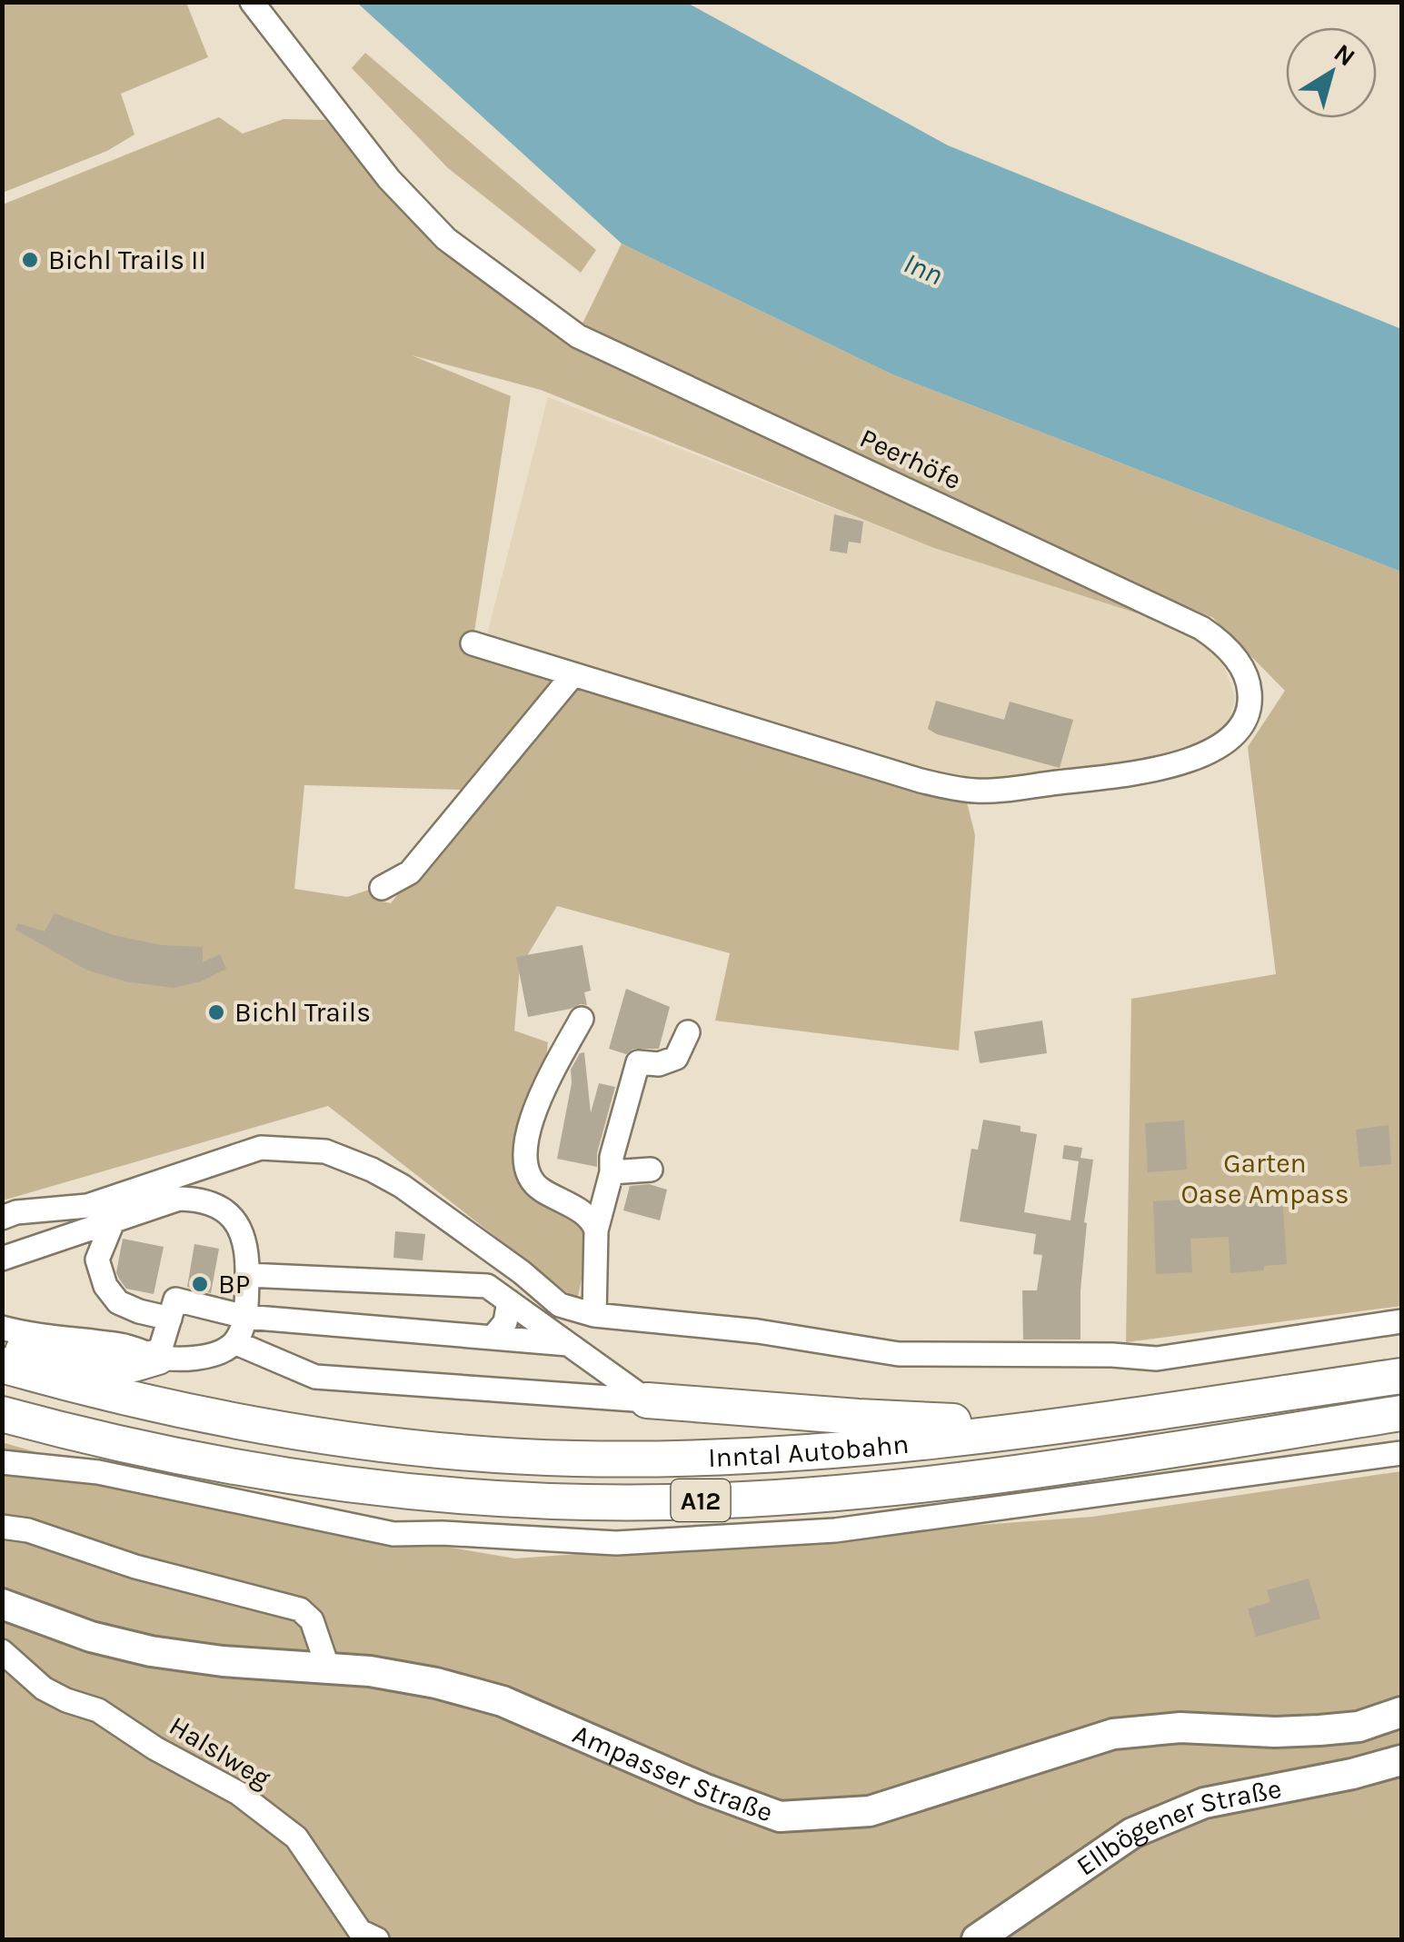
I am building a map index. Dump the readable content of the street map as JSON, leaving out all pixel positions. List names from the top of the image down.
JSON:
{
  "streets": {
    "highway": ["Inntal Autobahn", "A12"],
    "main road": ["Ampasser Straße", "Ellbögener Straße"],
    "street": ["Peerhöfe", "Halslweg"]
  },
  "water": ["Inn"],
  "parks": ["Garten Oase Ampass"],
  "places": ["Bichl Trails II", "Bichl Trails", "BP"],
  "north": "top right"
}
